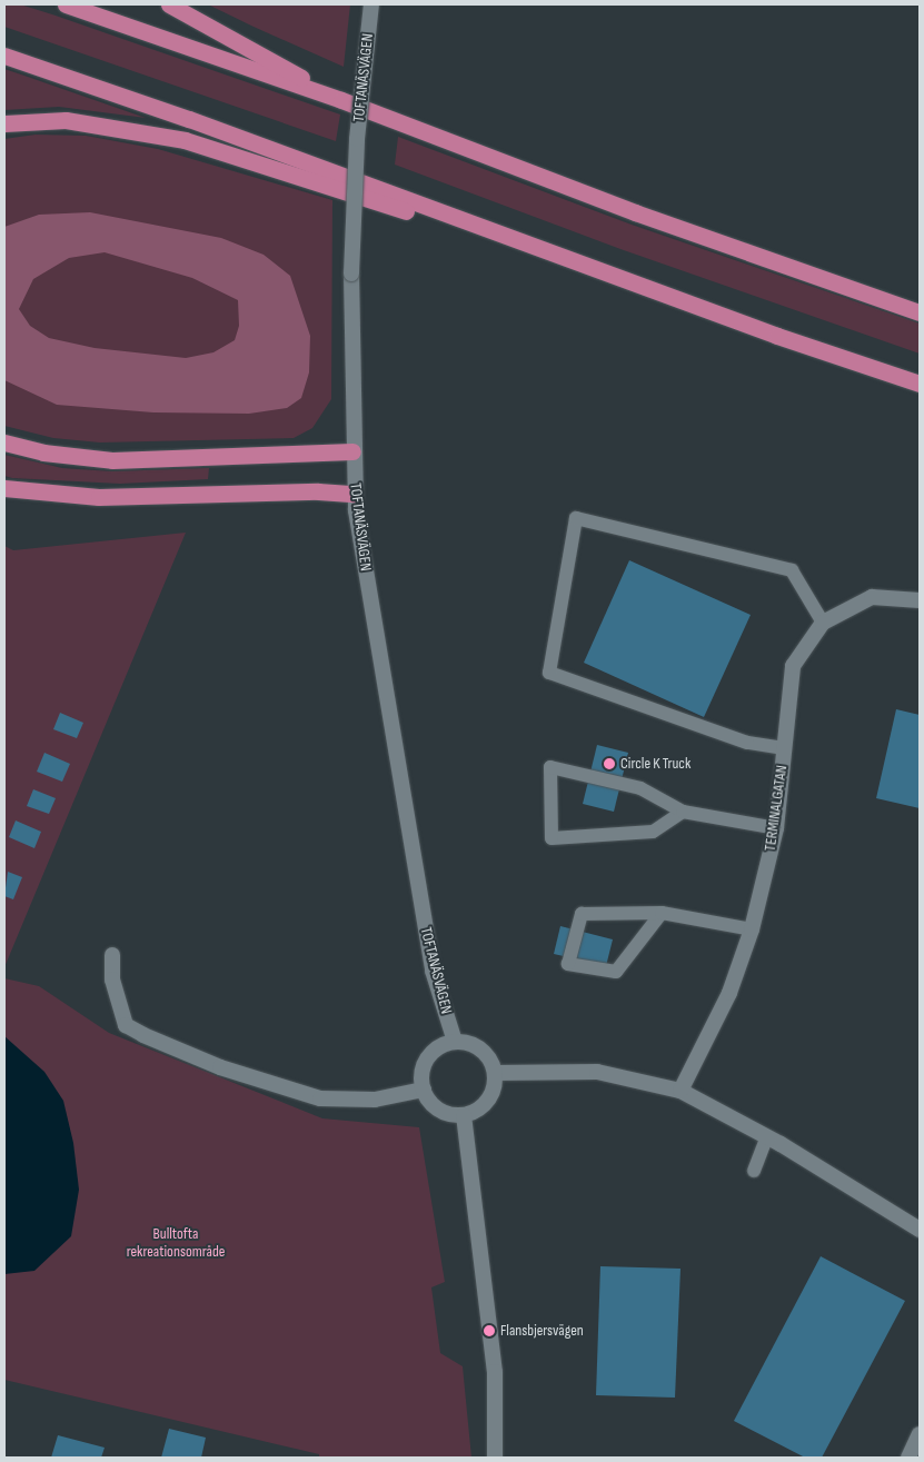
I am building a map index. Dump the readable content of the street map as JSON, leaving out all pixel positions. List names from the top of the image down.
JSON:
{
  "streets": {
    "street": ["TOFTANÄSVÄGEN", "TERMINALGATAN"]
  },
  "parks": ["Bulltofta rekreationsområde"],
  "places": ["Circle K Truck", "Flansbjersvägen"]
}
